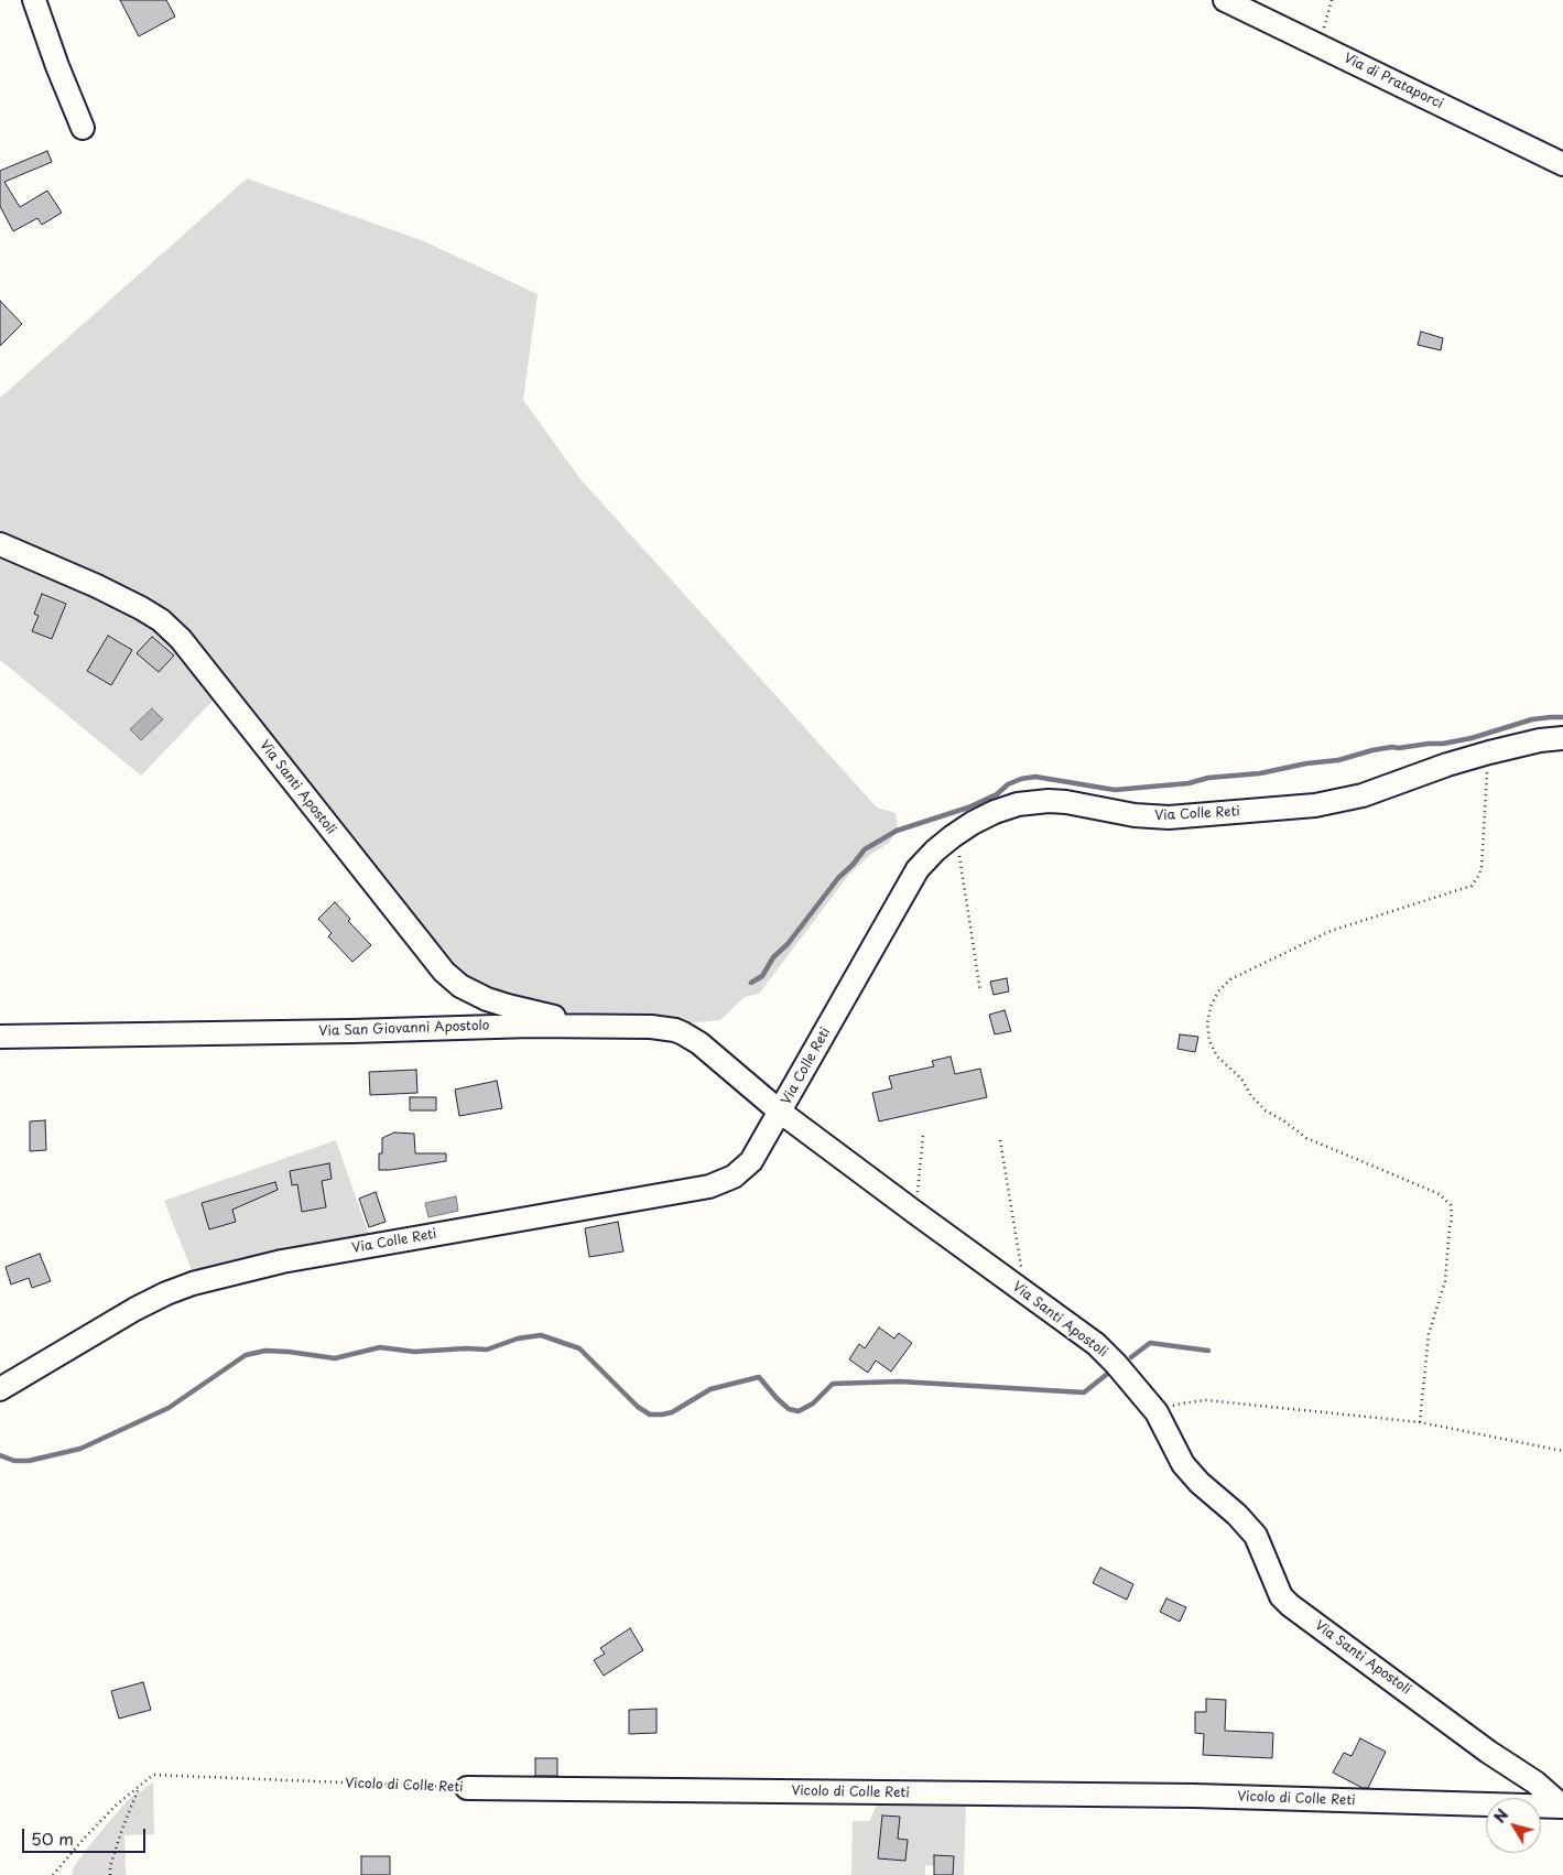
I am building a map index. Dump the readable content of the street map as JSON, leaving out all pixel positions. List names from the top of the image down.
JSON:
{
  "streets": {
    "street": [
      "Via di Prataporci",
      "Via Santi Apostoli",
      "Via Colle Reti",
      "Via San Giovanni Apostolo",
      "Vicolo di Colle Reti"
    ]
  },
  "crossings": [
    ["Via Santi Apostoli", "Via Colle Reti"],
    ["Via Santi Apostoli", "Via San Giovanni Apostolo"],
    ["Via Santi Apostoli", "Vicolo di Colle Reti"],
    ["Via Colle Reti", "Via San Giovanni Apostolo"]
  ],
  "scale_bar": "50 m",
  "north": "top left"
}
